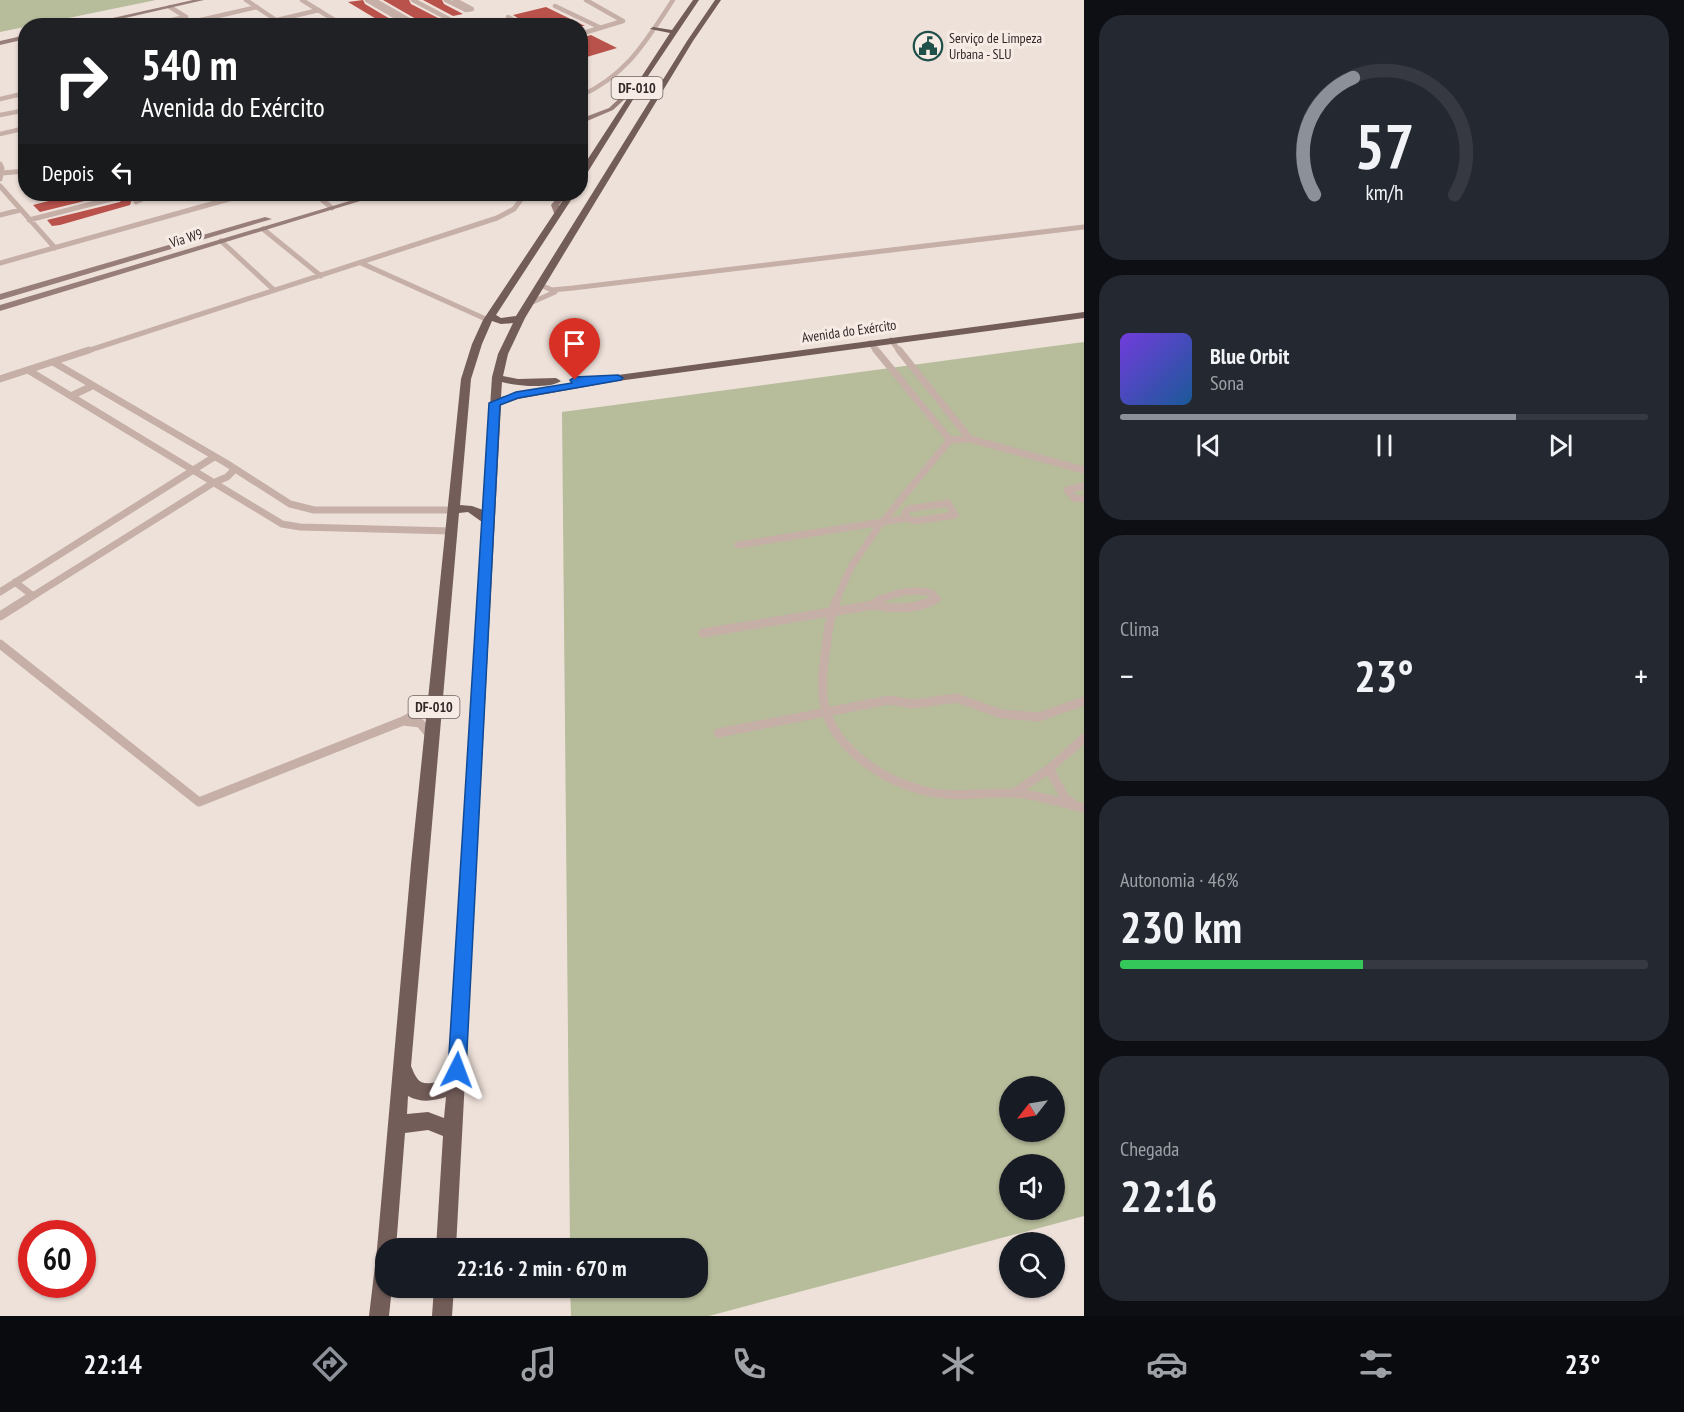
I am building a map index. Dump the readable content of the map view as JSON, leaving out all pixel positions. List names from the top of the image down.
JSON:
{
  "streets": {
    "main road": ["DF-010", "Avenida do Exército"],
    "street": ["Via W9"]
  },
  "crossings": [
    ["DF-010", "Avenida do Exército"]
  ],
  "places": {
    "public building": ["Serviço de Limpeza Urbana - SLU"]
  },
  "north": "bottom left",
  "page": {
    "turn": ["540 m", "Avenida do Exército"],
    "then": "Depois",
    "song": ["Blue Orbit", "Sona"],
    "tile": [
      "Clima",
      ["Autonomia · 46%", "230 km"],
      ["Chegada", "22:16"]
    ],
    "heat": ["−", "23°", "+"],
    "limit": "60",
    "trip": "22:16 · 2 min · 670 m",
    "tabs": ["22:14", "23°"],
    "gauge": ["57", "km/h"]
  }
}
